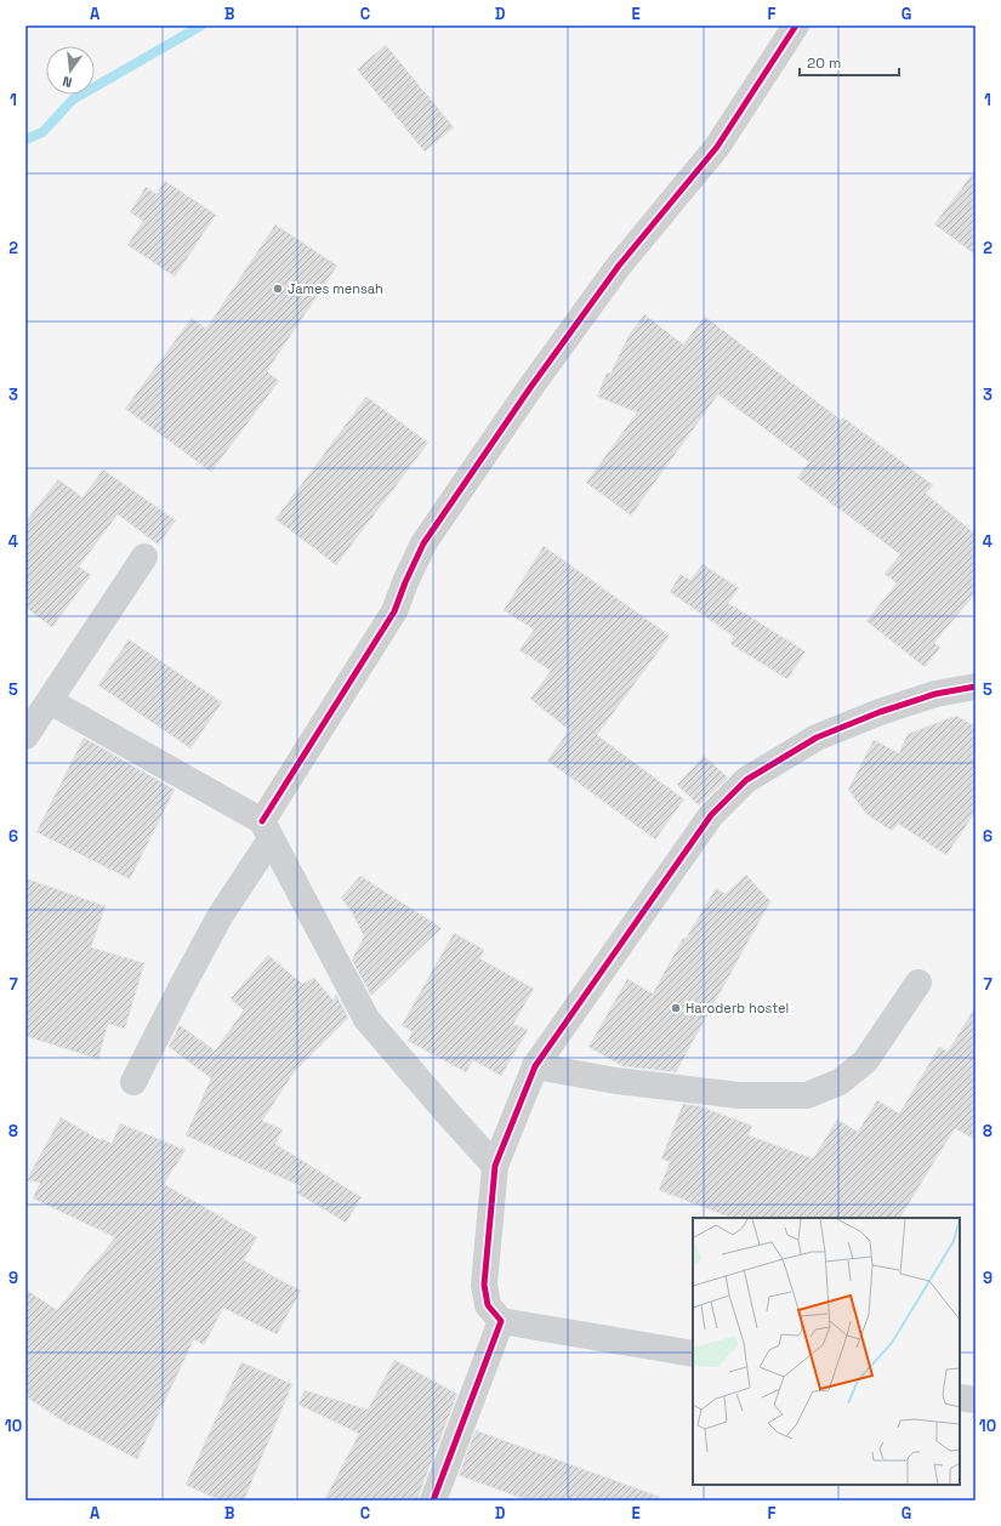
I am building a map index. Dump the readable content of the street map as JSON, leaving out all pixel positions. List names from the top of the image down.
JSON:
{
  "places": ["James mensah", "Haroderb hostel"],
  "scale_bar": "20 m",
  "north": "bottom",
  "grid": {
    "columns": [
      "A",
      "B",
      "C",
      "D",
      "E",
      "F",
      "G"
    ],
    "rows": [
      "1",
      "2",
      "3",
      "4",
      "5",
      "6",
      "7",
      "8",
      "9",
      "10"
    ]
  }
}
